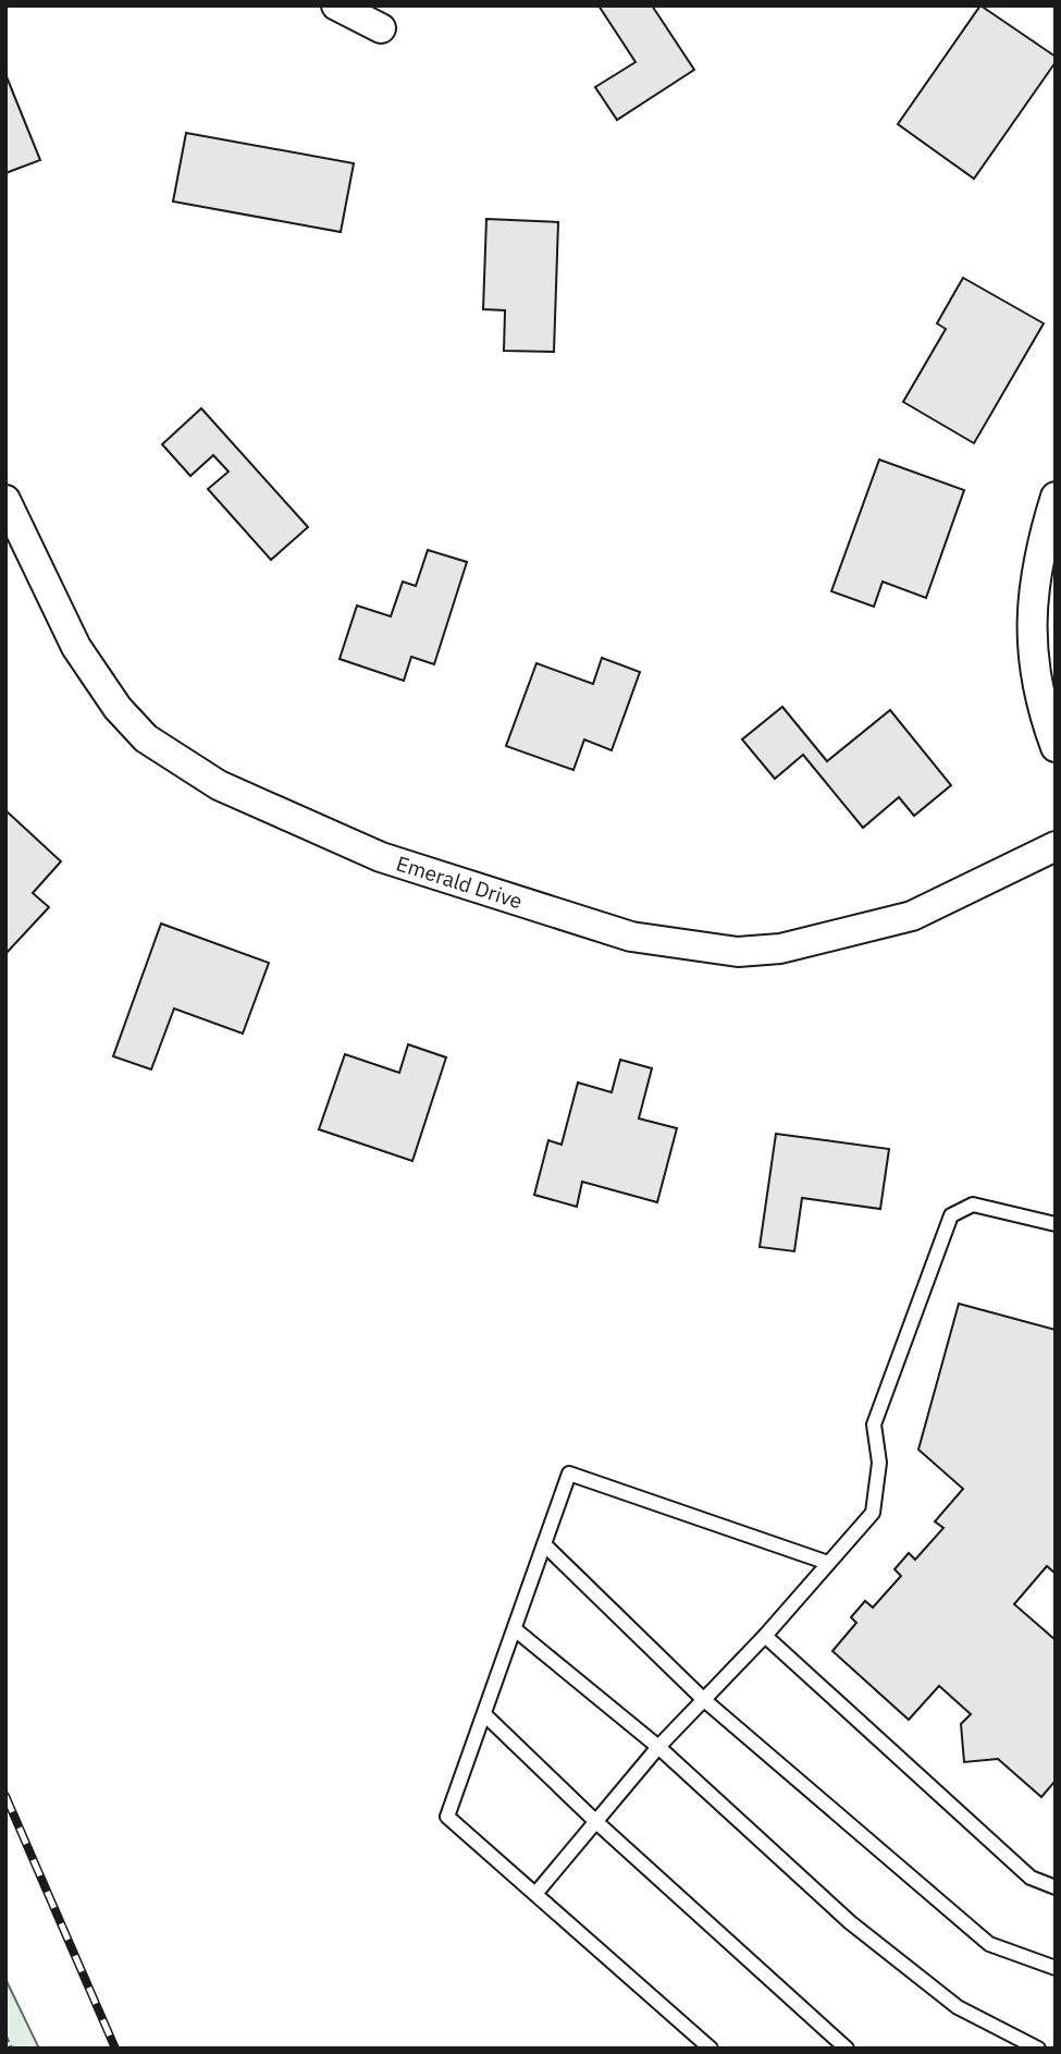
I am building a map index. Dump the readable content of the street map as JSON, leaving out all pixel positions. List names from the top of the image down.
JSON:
{
  "streets": {
    "street": ["Emerald Drive"]
  }
}
